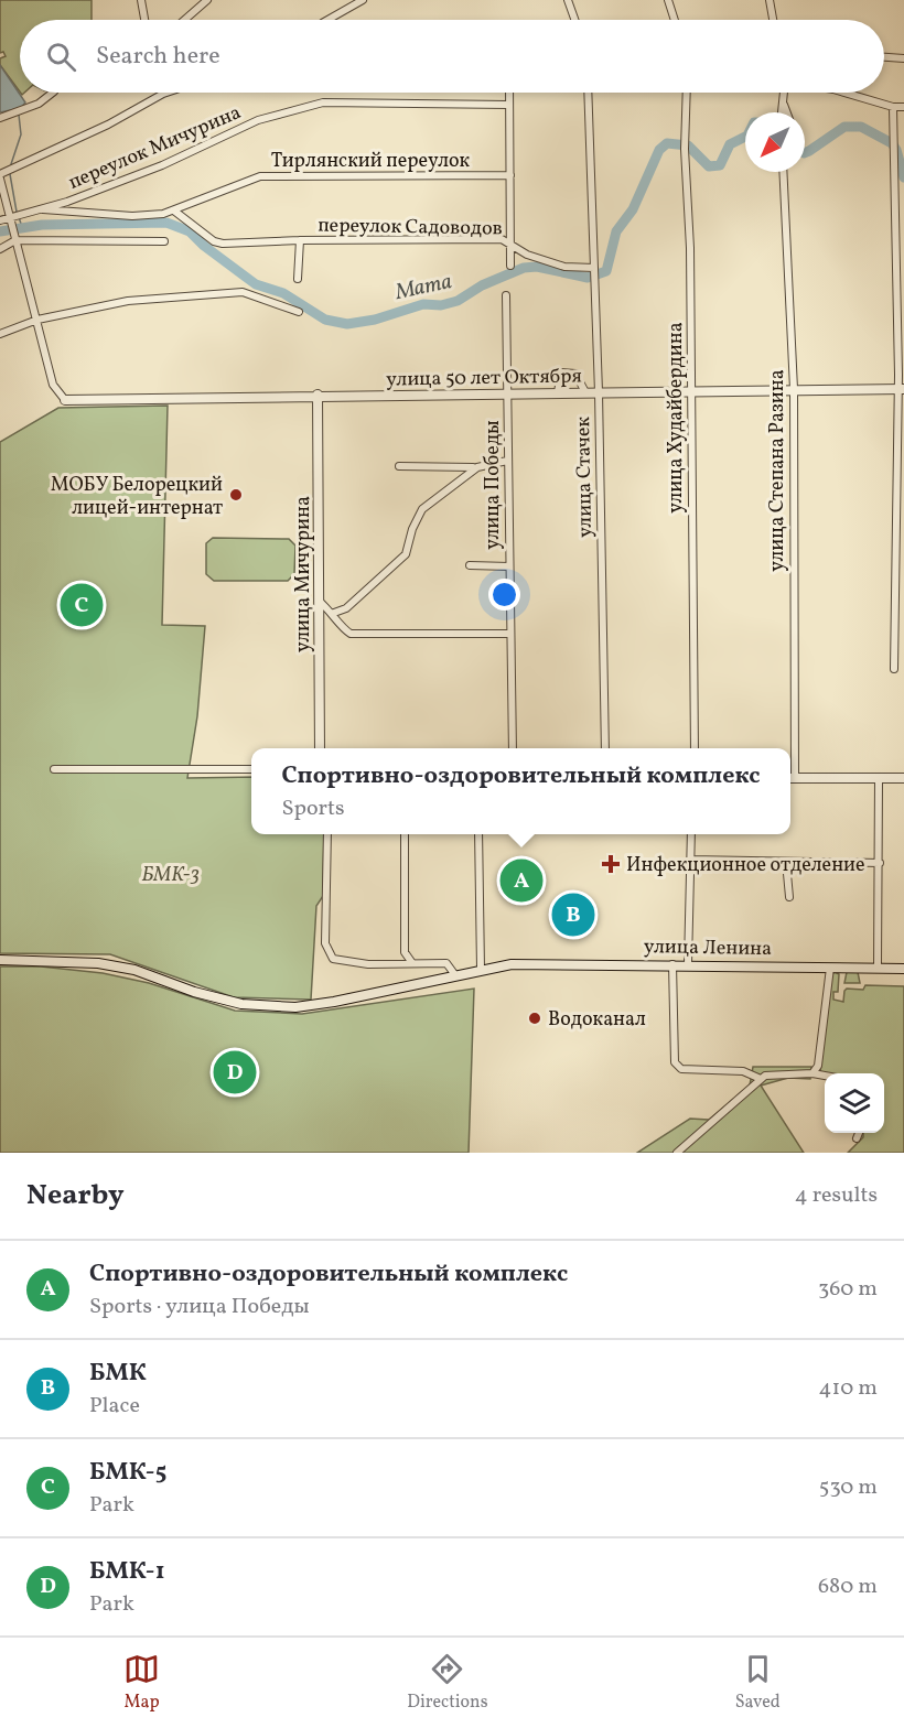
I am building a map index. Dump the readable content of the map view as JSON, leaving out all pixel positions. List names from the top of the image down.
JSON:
{
  "streets": {
    "main road": ["улица Ленина"],
    "street": [
      "переулок Мичурина",
      "Тирлянский переулок",
      "переулок Садоводов",
      "улица 50 лет Октября",
      "улица Худайбердина",
      "улица Степана Разина",
      "улица Стачек",
      "улица Победы",
      "улица Мичурина"
    ]
  },
  "crossings": [
    ["переулок Мичурина", "Тирлянский переулок"],
    ["Тирлянский переулок", "переулок Садоводов"],
    ["переулок Садоводов", "улица Стачек"],
    ["улица 50 лет Октября", "улица Худайбердина"],
    ["улица 50 лет Октября", "улица Степана Разина"],
    ["улица 50 лет Октября", "улица Стачек"],
    ["улица 50 лет Октября", "улица Победы"],
    ["улица 50 лет Октября", "улица Мичурина"]
  ],
  "water": ["Мата"],
  "parks": ["БМК-3"],
  "places": {
    "other": ["МОБУ Белорецкий лицей-интернат", "Водоканал"],
    "health": ["Инфекционное отделение"]
  },
  "north": "bottom left",
  "page": {
    "search": "Search here",
    "pins": [
      "C",
      "A",
      "B",
      "D"
    ],
    "popup": ["Спортивно-оздоровительный комплекс", "Sports"],
    "heading": ["Nearby", "4 results"],
    "list": [
      {
        "mark": "A",
        "name": "Спортивно-оздоровительный комплекс",
        "note": "Sports · улица Победы",
        "value": "360 m"
      },
      {
        "mark": "B",
        "name": "БМК",
        "note": "Place",
        "value": "410 m"
      },
      {
        "mark": "C",
        "name": "БМК-5",
        "note": "Park",
        "value": "530 m"
      },
      {
        "mark": "D",
        "name": "БМК-1",
        "note": "Park",
        "value": "680 m"
      }
    ],
    "nav": ["Map", "Directions", "Saved"]
  }
}
